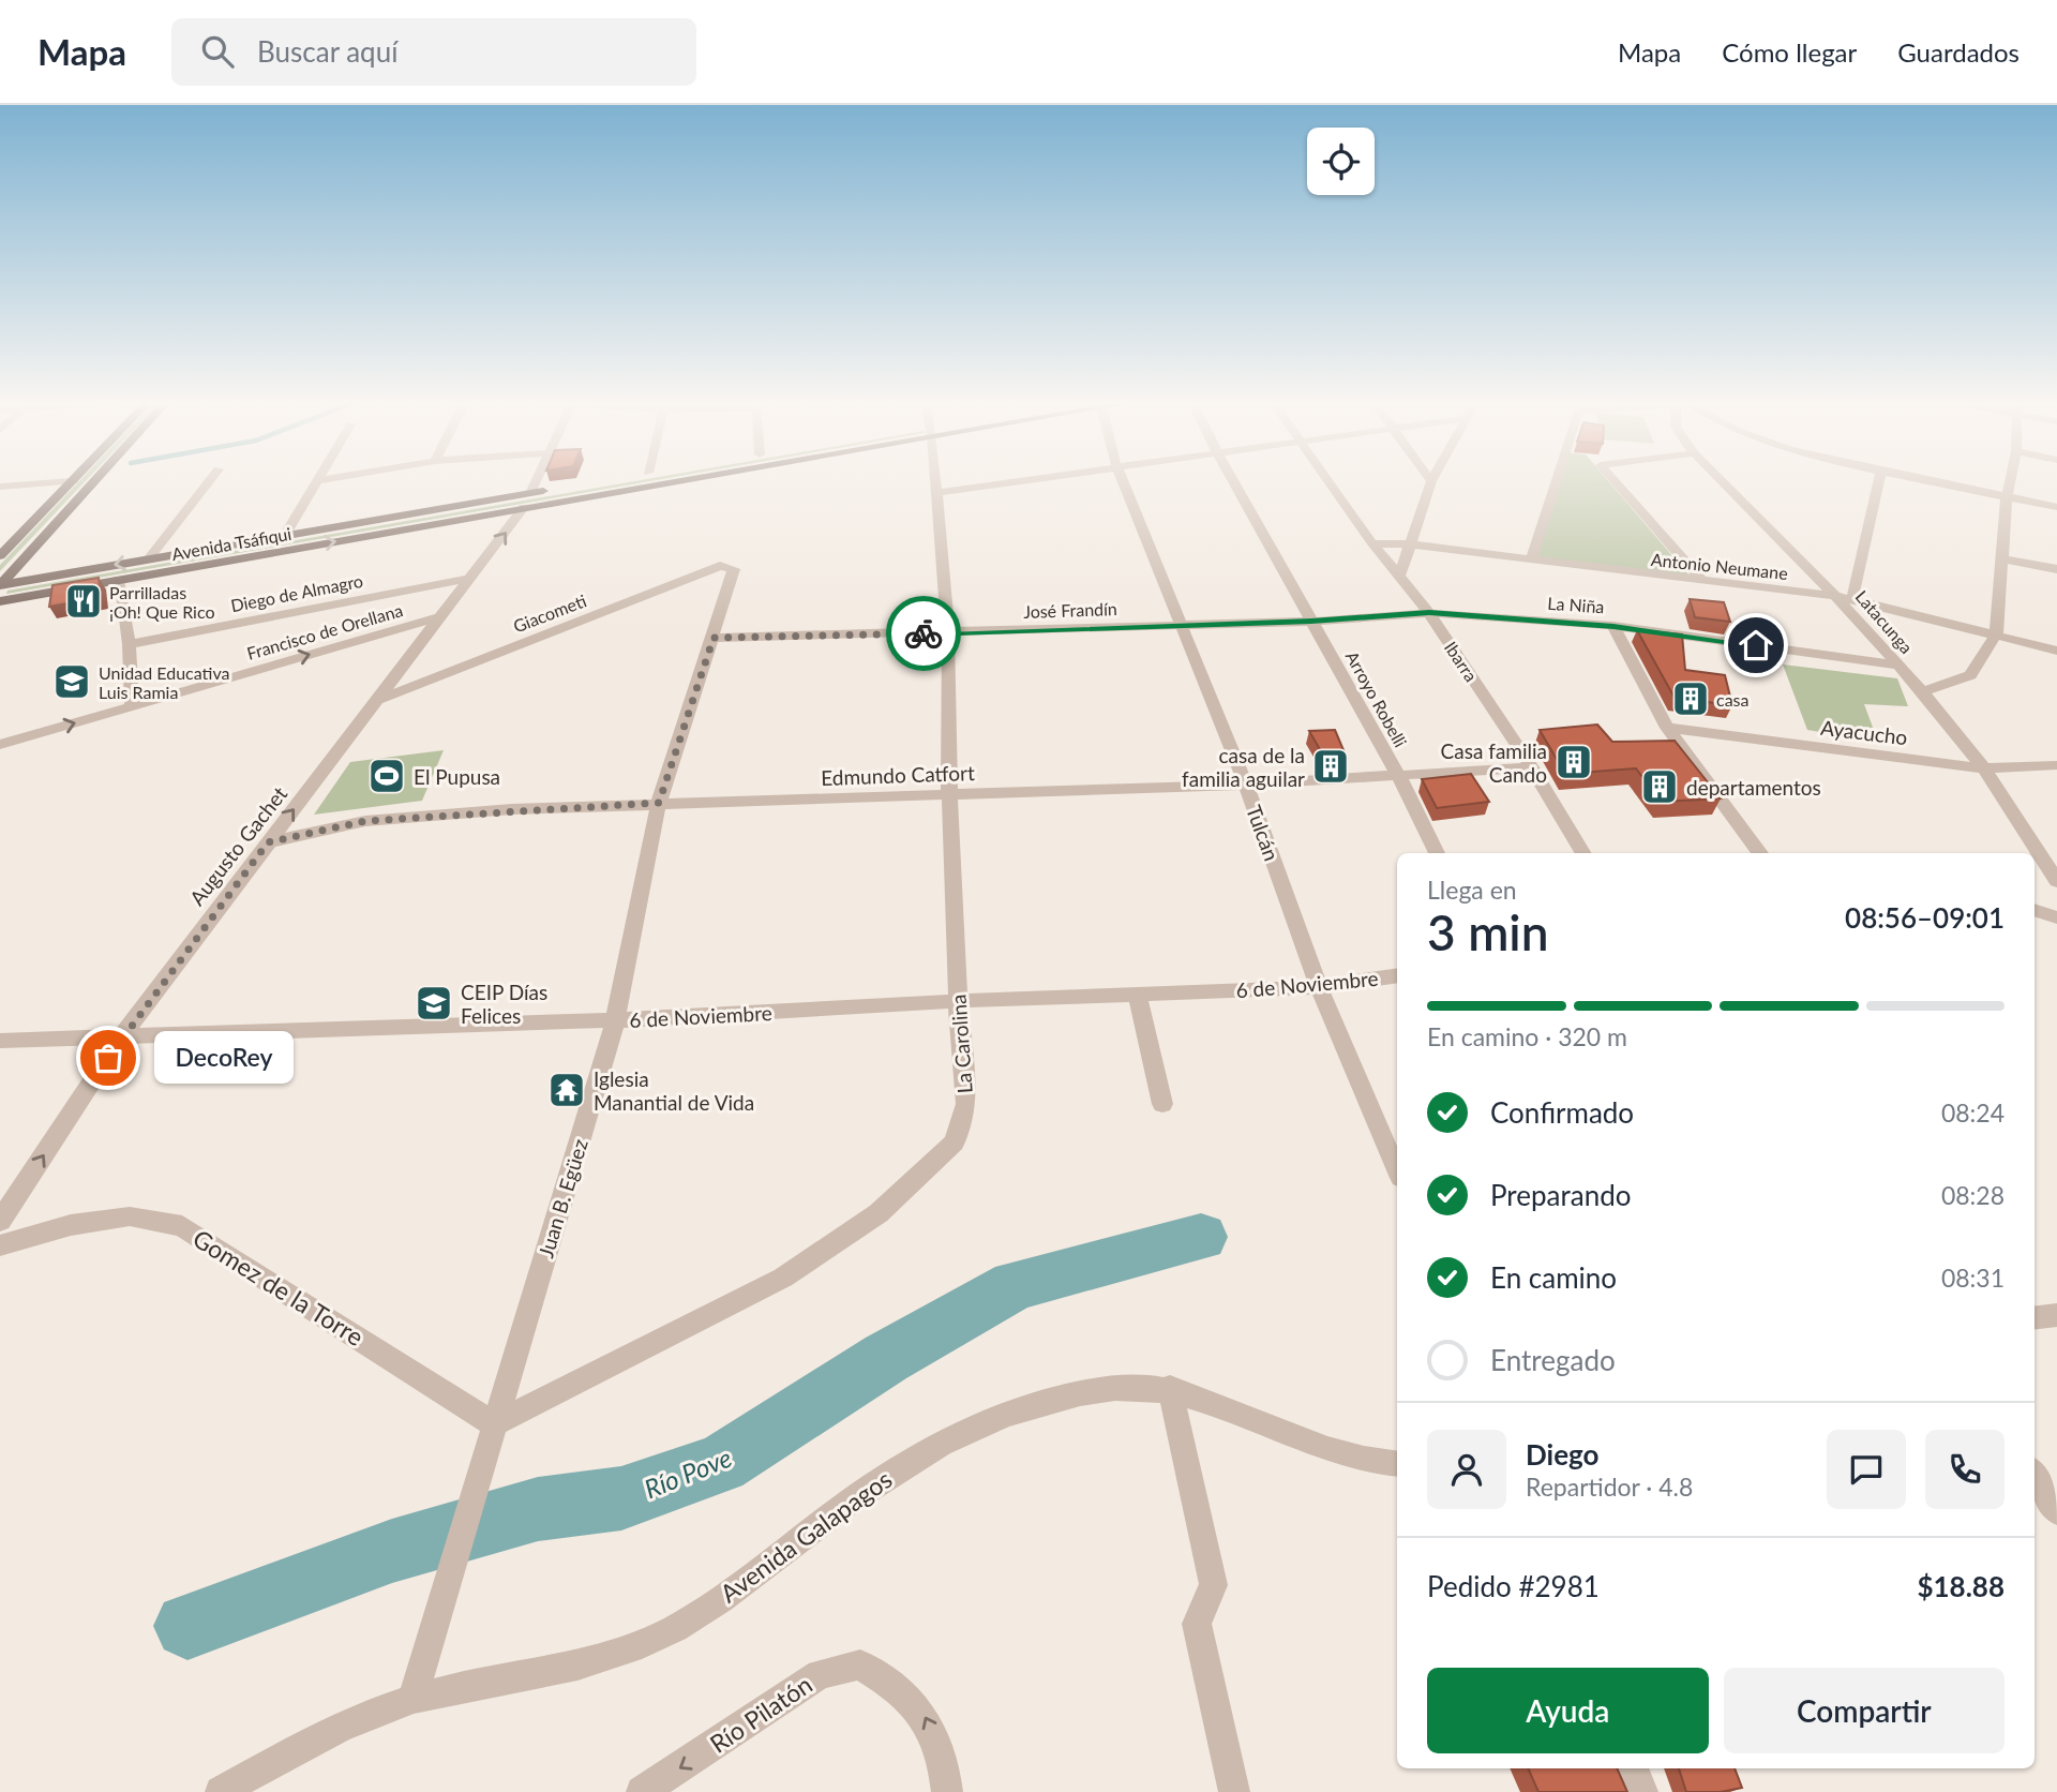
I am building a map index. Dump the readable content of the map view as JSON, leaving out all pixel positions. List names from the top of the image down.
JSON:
{
  "streets": {
    "main road": ["Avenida Tsáfiqui"],
    "street": [
      "Antonio Neumane",
      "Diego de Almagro",
      "La Niña",
      "José Frandín",
      "Giacometi",
      "Latacunga",
      "Francisco de Orellana",
      "Ibarra",
      "Arroyo Robelli",
      "Ayacucho",
      "Edmundo Catfort",
      "Tulcán",
      "Augusto Gachet",
      "6 de Noviembre",
      "La Carolina",
      "Juan B. Egüez",
      "Gomez de la Torre",
      "Avenida Galapagos",
      "Río Pilatón"
    ]
  },
  "crossings": [
    ["Avenida Tsáfiqui", "Augusto Gachet"],
    ["Antonio Neumane", "Latacunga"],
    ["Antonio Neumane", "Ibarra"],
    ["Diego de Almagro", "Augusto Gachet"],
    ["La Niña", "José Frandín"],
    ["La Niña", "Latacunga"],
    ["La Niña", "Ibarra"],
    ["José Frandín", "Ibarra"],
    ["José Frandín", "Arroyo Robelli"],
    ["José Frandín", "Tulcán"],
    ["José Frandín", "La Carolina"],
    ["José Frandín", "Juan B. Egüez"],
    ["Giacometi", "Augusto Gachet"],
    ["Giacometi", "Juan B. Egüez"],
    ["Latacunga", "Ayacucho"],
    ["Francisco de Orellana", "Augusto Gachet"],
    ["Ibarra", "Edmundo Catfort"],
    ["Arroyo Robelli", "Edmundo Catfort"],
    ["Edmundo Catfort", "Tulcán"],
    ["Edmundo Catfort", "Augusto Gachet"],
    ["Edmundo Catfort", "La Carolina"],
    ["Edmundo Catfort", "Juan B. Egüez"],
    ["Tulcán", "6 de Noviembre"],
    ["Augusto Gachet", "6 de Noviembre"],
    ["6 de Noviembre", "La Carolina"],
    ["6 de Noviembre", "Juan B. Egüez"],
    ["La Carolina", "Juan B. Egüez"],
    ["La Carolina", "Gomez de la Torre"],
    ["Juan B. Egüez", "Gomez de la Torre"],
    ["Juan B. Egüez", "Avenida Galapagos"]
  ],
  "one_way": ["Francisco de Orellana", "Augusto Gachet"],
  "water": ["Río Pove"],
  "places": {
    "restaurant": ["Parrilladas ¡Oh! Que Rico"],
    "school or university": ["Unidad Educativa Luis Ramia", "CEIP Días Felices"],
    "building": [
      "casa",
      "Casa familia Cando",
      "casa de la familia aguilar",
      "departamentos"
    ],
    "sports": ["El Pupusa"],
    "other": ["DecoRey"],
    "temple": ["Iglesia Manantial de Vida"]
  },
  "page": {
    "header": "Mapa",
    "search": "Buscar aquí",
    "nav": ["Mapa", "Cómo llegar", "Guardados"],
    "heading": ["3 min", "Llega en", "08:56–09:01"],
    "panel": [
      "Diego",
      "Repartidor · 4.8",
      "Pedido #2981",
      "$18.88"
    ],
    "bar": "En camino · 320 m",
    "bubble": "DecoRey",
    "list": [
      ["Confirmado", "08:24"],
      ["Preparando", "08:28"],
      ["En camino", "08:31"],
      "Entregado"
    ],
    "buttons": ["Ayuda", "Compartir"]
  }
}
